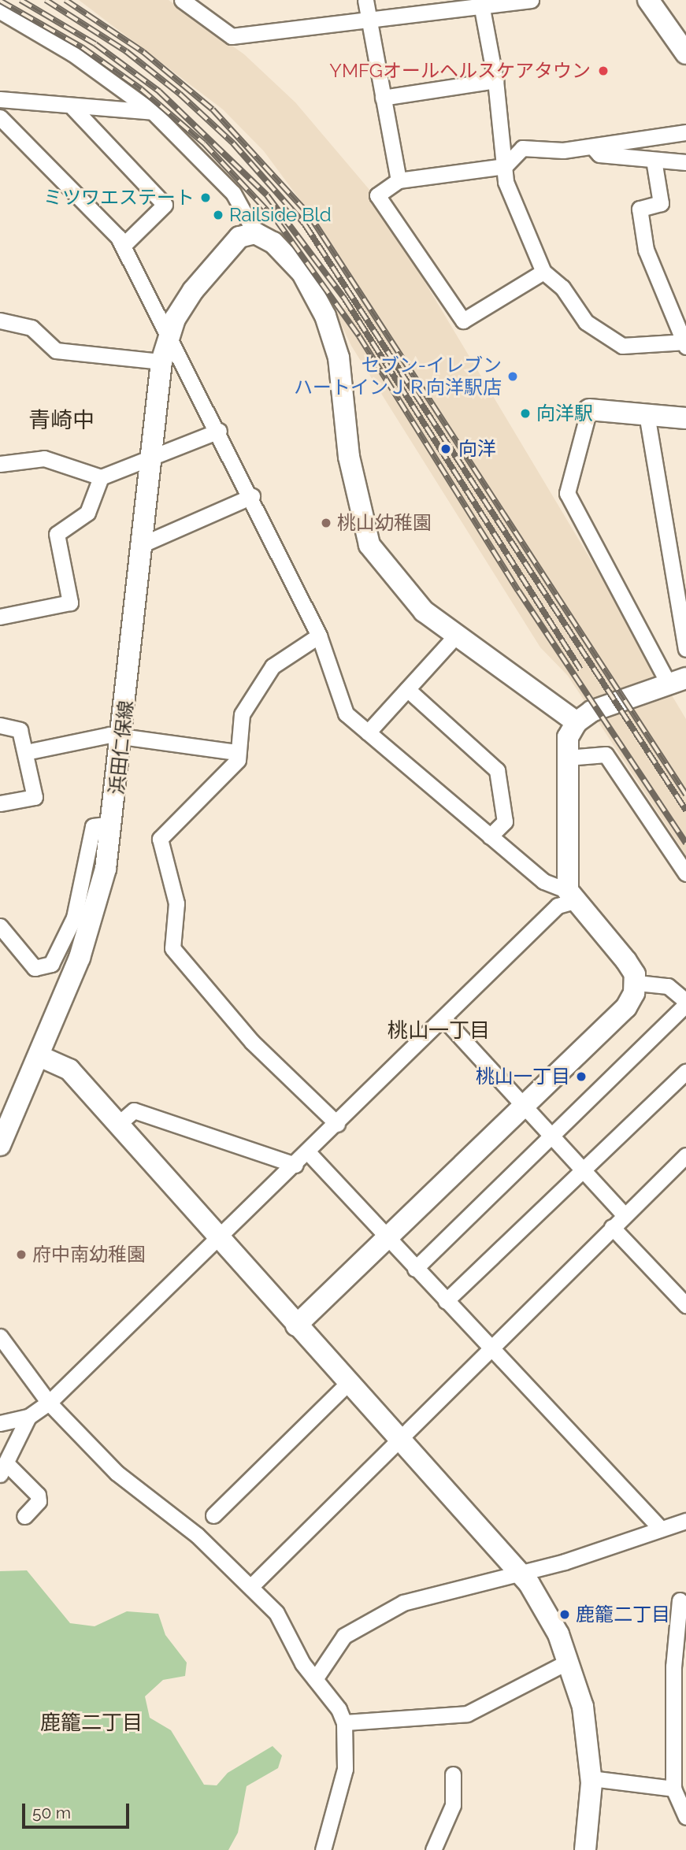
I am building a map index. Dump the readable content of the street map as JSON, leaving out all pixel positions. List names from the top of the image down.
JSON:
{
  "streets": {
    "street": ["浜田仁保線"]
  },
  "districts": ["青崎中", "桃山一丁目", "鹿籠二丁目"],
  "places": [
    "YMFGオールヘルスケアタウン",
    "ミツワエステート",
    "Railside Bld",
    "セブン-イレブン ハートインＪＲ向洋駅店",
    "向洋駅",
    "向洋",
    "桃山幼稚園",
    "桃山一丁目",
    "府中南幼稚園",
    "鹿籠二丁目"
  ],
  "scale_bar": "50 m"
}
